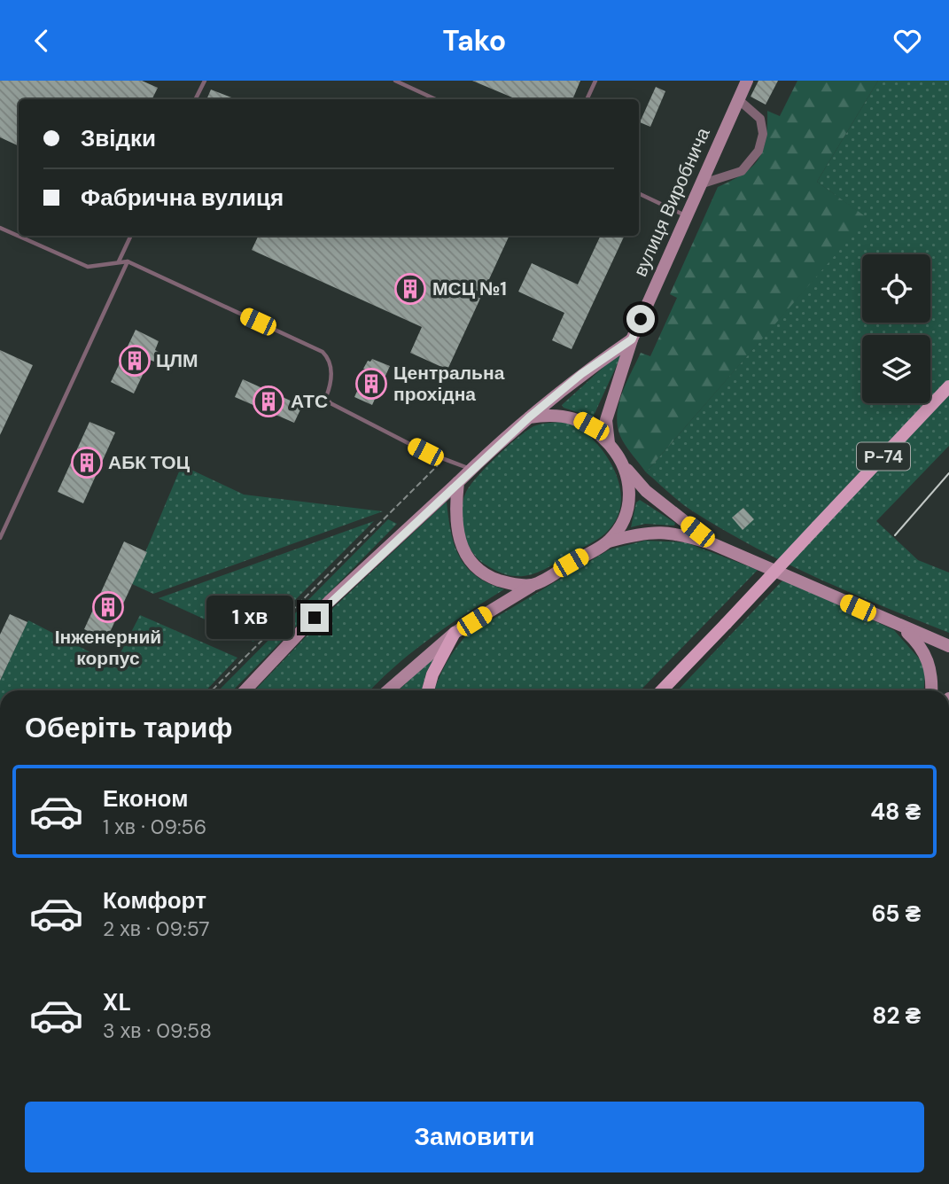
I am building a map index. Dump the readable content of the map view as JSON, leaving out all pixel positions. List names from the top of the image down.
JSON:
{
  "streets": {
    "main road": ["вулиця Виробнича", "Р-74"]
  },
  "places": {
    "building": [
      "МСЦ №1",
      "ЦЛМ",
      "Центральна прохідна",
      "АТС",
      "АБК ТОЦ",
      "Інженерний корпус"
    ]
  },
  "page": {
    "header": "Tako",
    "banner": ["Звідки", "Фабрична вулиця"],
    "bubble": "1 хв",
    "heading": "Оберіть тариф",
    "list": [
      {
        "name": "Економ",
        "note": "1 хв · 09:56",
        "value": "48 ₴"
      },
      {
        "name": "Комфорт",
        "note": "2 хв · 09:57",
        "value": "65 ₴"
      },
      {
        "name": "XL",
        "note": "3 хв · 09:58",
        "value": "82 ₴"
      }
    ],
    "buttons": "Замовити"
  }
}
